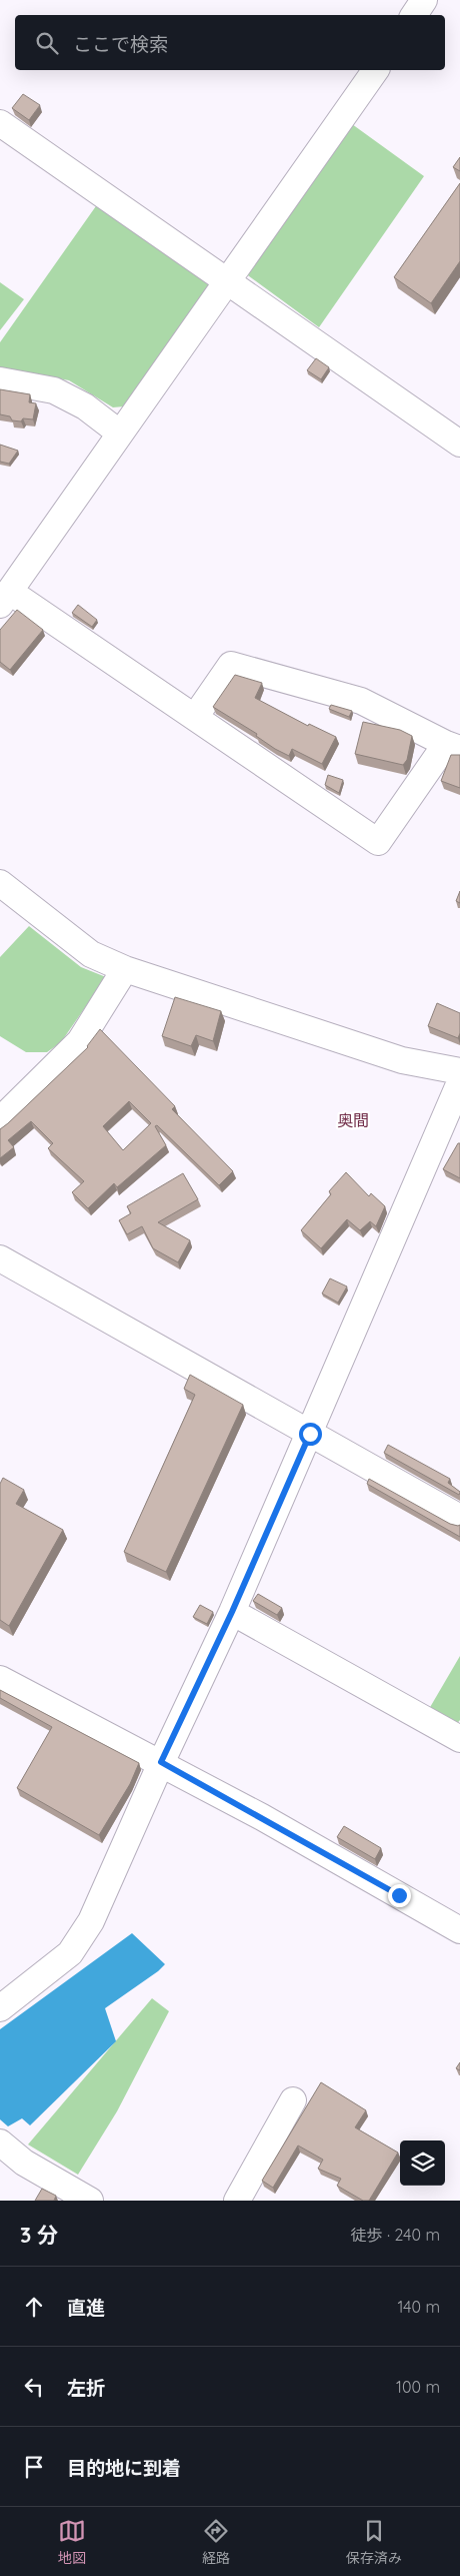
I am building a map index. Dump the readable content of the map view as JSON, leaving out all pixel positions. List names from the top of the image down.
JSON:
{
  "districts": ["奥間"],
  "page": {
    "search": "ここで検索",
    "heading": ["3 分", "徒歩 · 240 m"],
    "list": [
      ["直進", "140 m"],
      ["左折", "100 m"],
      "目的地に到着"
    ],
    "nav": ["地図", "経路", "保存済み"]
  }
}
